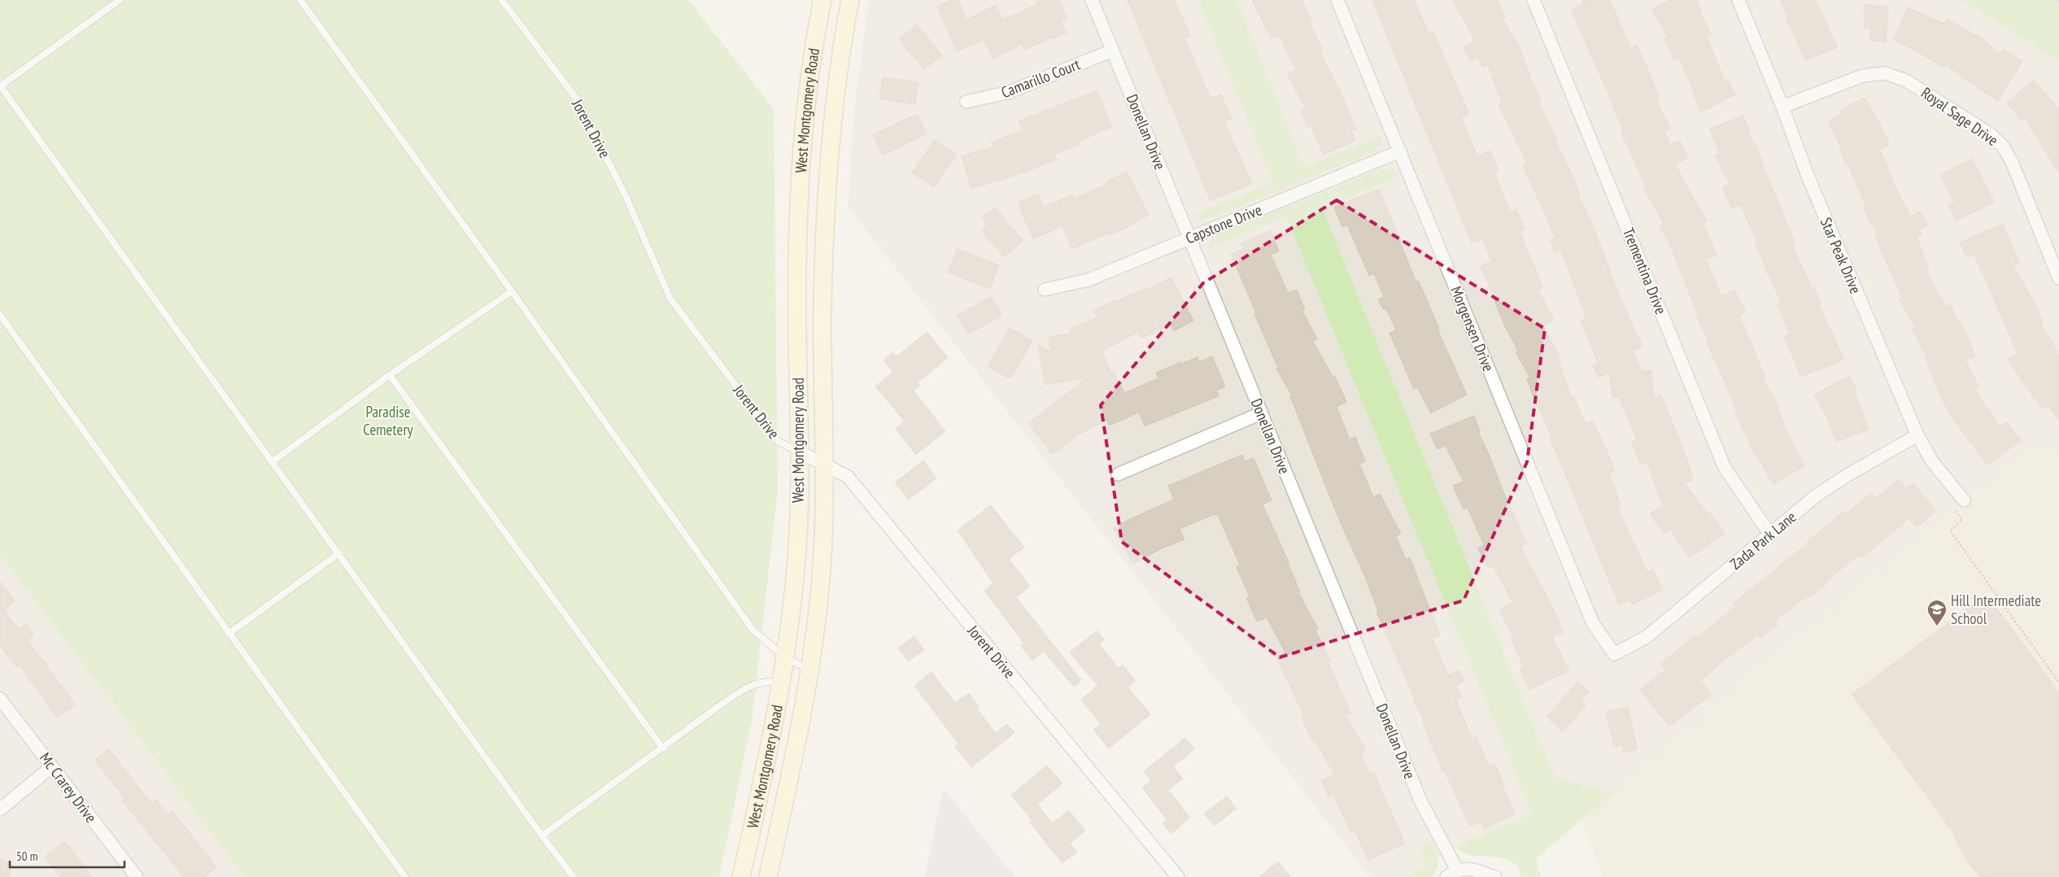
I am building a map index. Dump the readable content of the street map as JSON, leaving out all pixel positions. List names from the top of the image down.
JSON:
{
  "streets": {
    "main road": ["West Montgomery Road"],
    "street": [
      "Camarillo Court",
      "Royal Sage Drive",
      "Jorent Drive",
      "Donellan Drive",
      "Capstone Drive",
      "Star Peak Drive",
      "Trementina Drive",
      "Morgensen Drive",
      "Zada Park Lane",
      "Mc Crarey Drive"
    ]
  },
  "crossings": [
    ["Camarillo Court", "Donellan Drive"],
    ["West Montgomery Road", "Jorent Drive"],
    ["Royal Sage Drive", "Star Peak Drive"],
    ["Donellan Drive", "Capstone Drive"],
    ["Capstone Drive", "Morgensen Drive"],
    ["Star Peak Drive", "Zada Park Lane"],
    ["Trementina Drive", "Zada Park Lane"],
    ["Morgensen Drive", "Zada Park Lane"]
  ],
  "parks": ["Paradise Cemetery"],
  "places": {
    "school or university": ["Hill Intermediate School"]
  },
  "scale_bar": "50 m"
}
